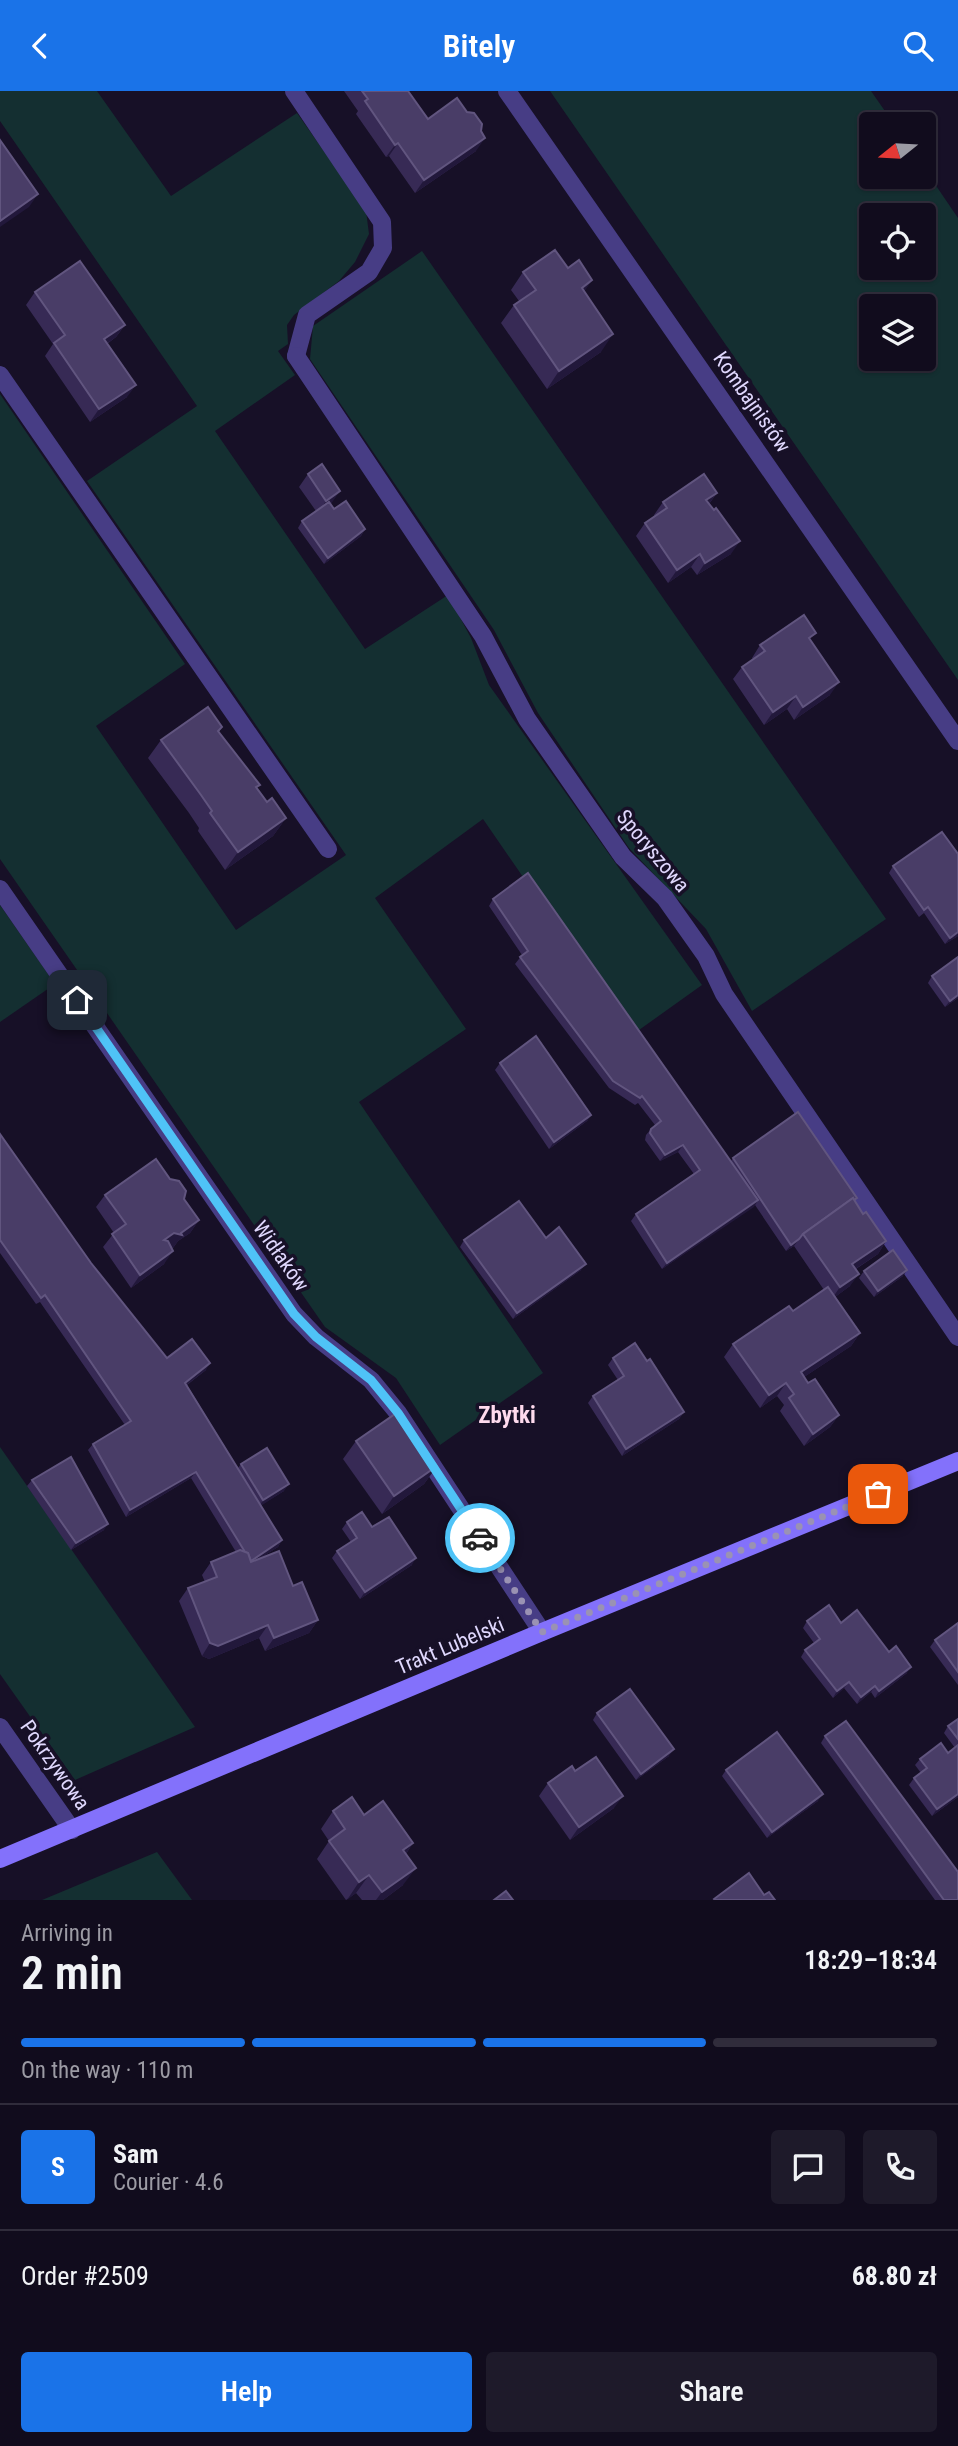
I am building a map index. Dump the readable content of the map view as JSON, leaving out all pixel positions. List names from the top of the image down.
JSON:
{
  "streets": {
    "street": [
      "Kombajnistów",
      "Sporyszowa",
      "Widłaków",
      "Trakt Lubelski",
      "Pokrzywowa"
    ]
  },
  "crossings": [
    ["Widłaków", "Trakt Lubelski"],
    ["Trakt Lubelski", "Pokrzywowa"]
  ],
  "districts": ["Zbytki"],
  "north": "left",
  "page": {
    "header": "Bitely",
    "heading": ["2 min", "Arriving in", "18:29–18:34"],
    "panel": [
      "Sam",
      "Courier · 4.6",
      "Order #2509",
      "68.80 zł"
    ],
    "bar": "On the way · 110 m",
    "round": "S",
    "buttons": ["Help", "Share"]
  }
}
